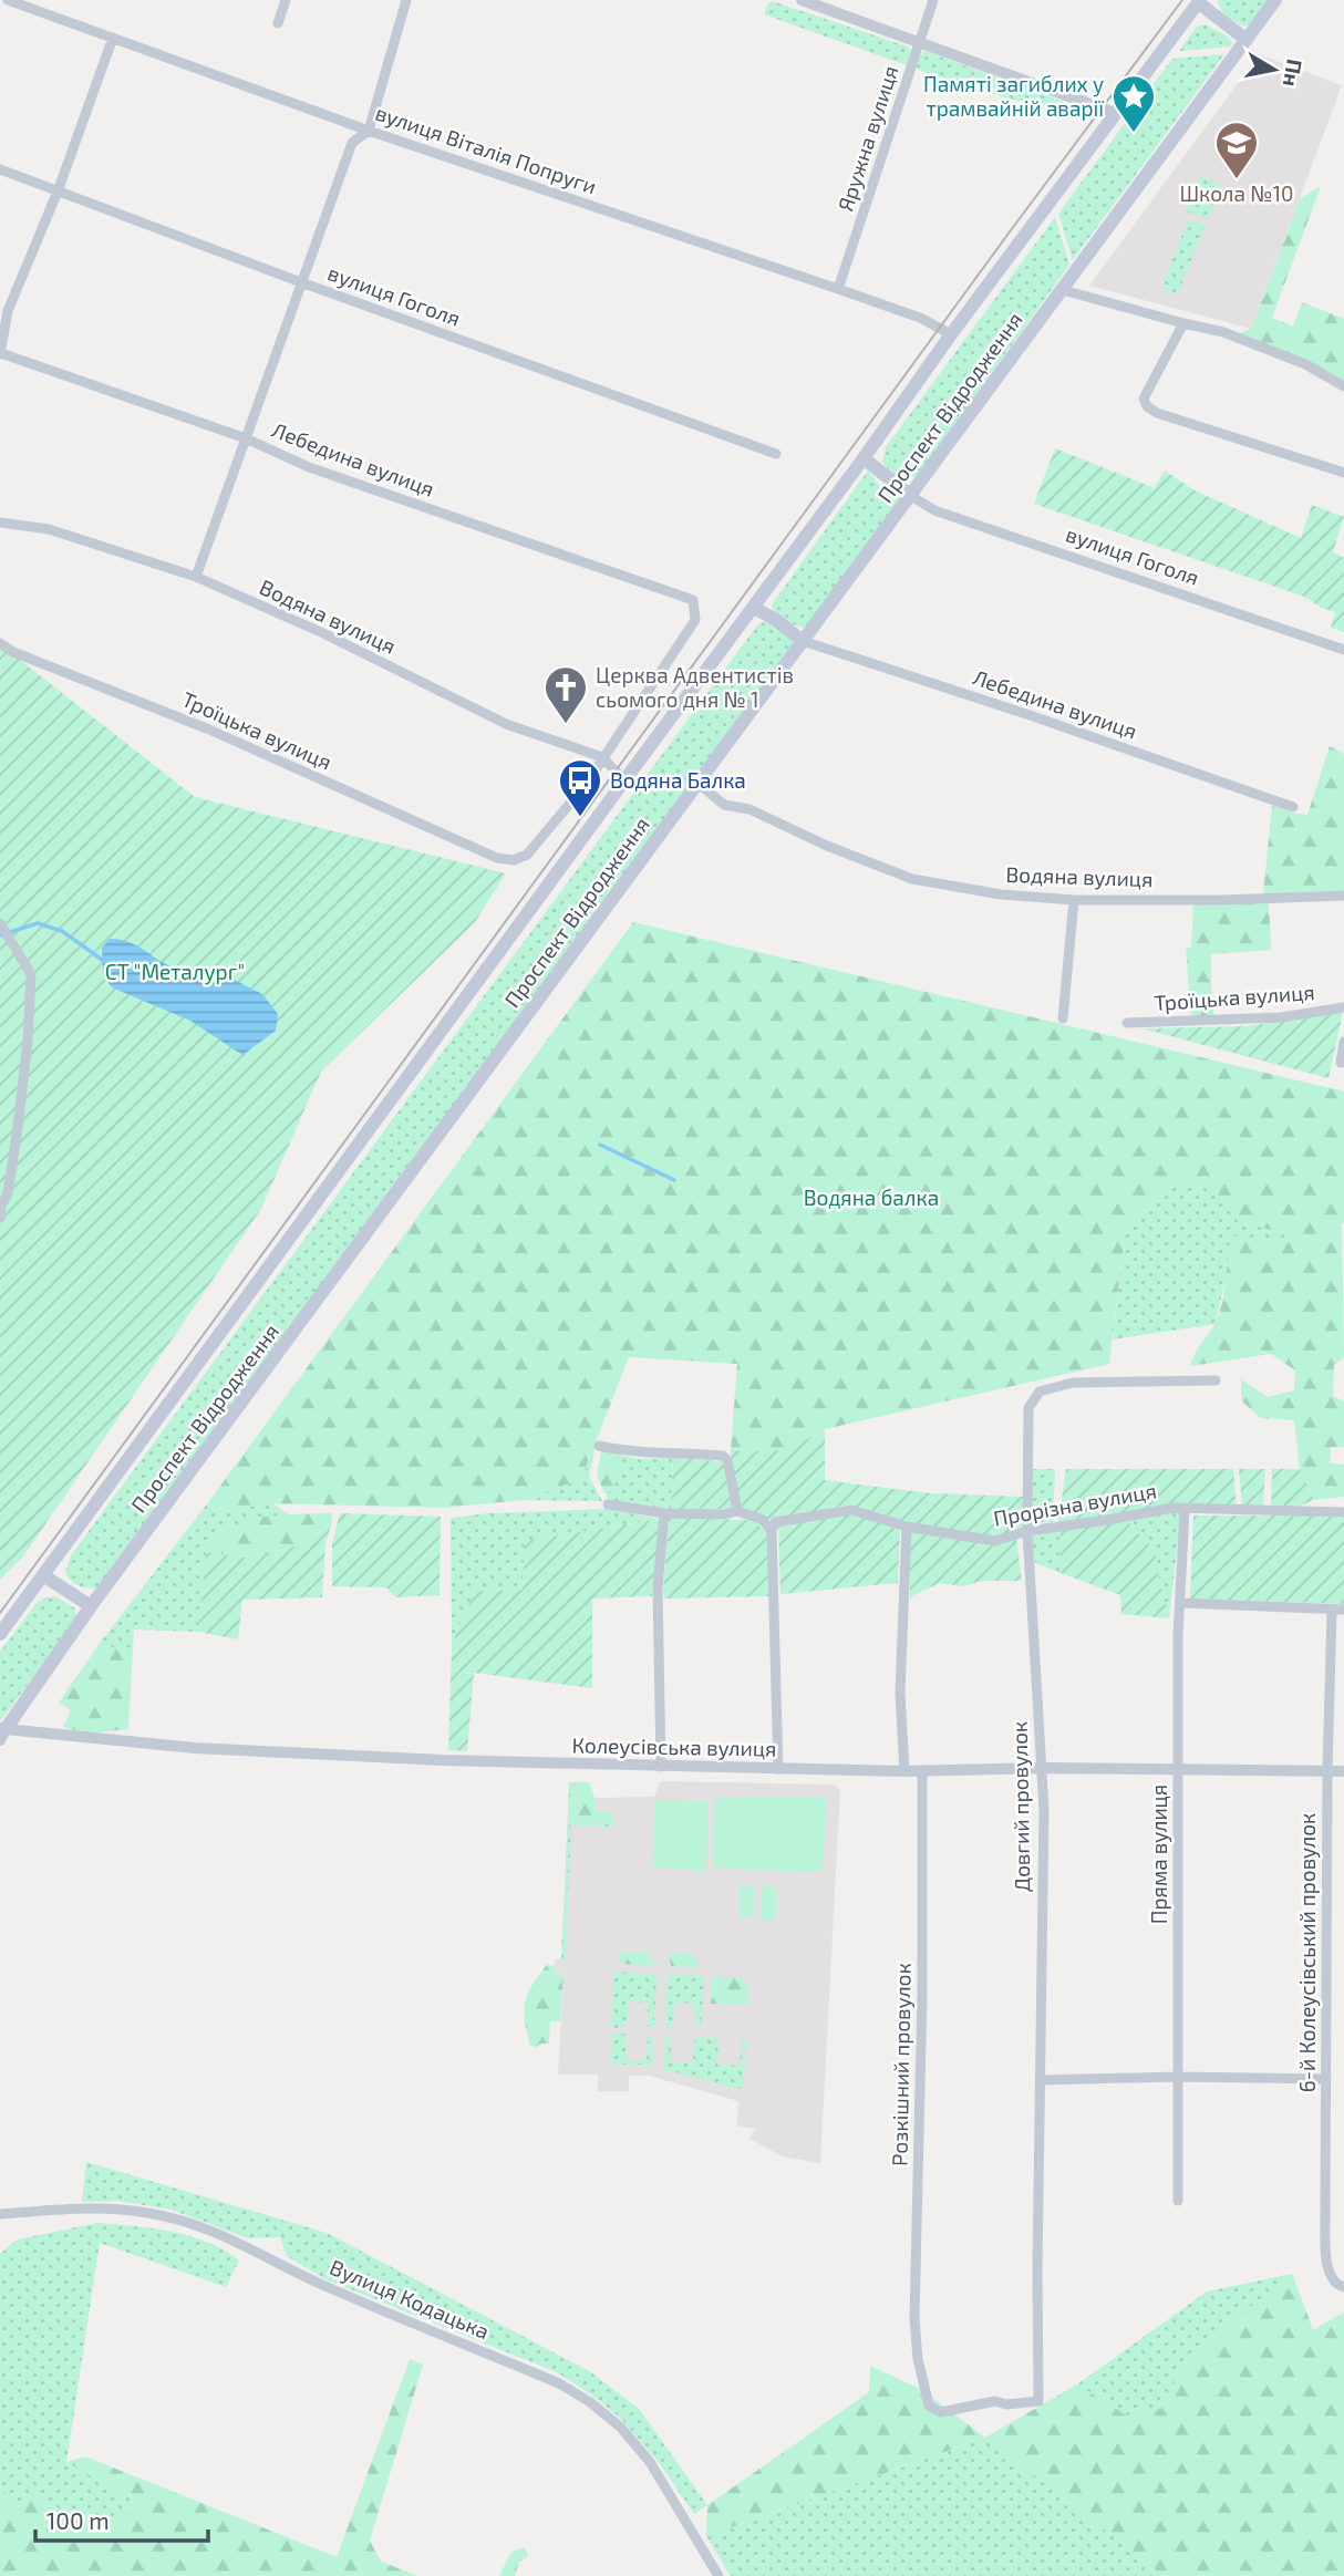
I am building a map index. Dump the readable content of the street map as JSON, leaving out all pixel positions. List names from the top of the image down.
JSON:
{
  "streets": {
    "main road": ["Проспект Відродження"],
    "street": [
      "Яружна вулиця",
      "вулиця Віталія Попруги",
      "вулиця Гоголя",
      "Лебедина вулиця",
      "Водяна вулиця",
      "Троїцька вулиця",
      "Прорізна вулиця",
      "Колеусівська вулиця",
      "Довгий провулок",
      "Пряма вулиця",
      "6-й Колеусівський провулок",
      "Розкішний провулок",
      "Вулиця Кодацька"
    ]
  },
  "crossings": [
    ["Яружна вулиця", "вулиця Віталія Попруги"],
    ["вулиця Віталія Попруги", "Проспект Відродження"],
    ["вулиця Гоголя", "Проспект Відродження"],
    ["Проспект Відродження", "Лебедина вулиця"],
    ["Проспект Відродження", "Водяна вулиця"],
    ["Проспект Відродження", "Колеусівська вулиця"],
    ["Лебедина вулиця", "Водяна вулиця"],
    ["Лебедина вулиця", "Троїцька вулиця"],
    ["Водяна вулиця", "Троїцька вулиця"],
    ["Прорізна вулиця", "Довгий провулок"],
    ["Прорізна вулиця", "Пряма вулиця"],
    ["Колеусівська вулиця", "Довгий провулок"],
    ["Колеусівська вулиця", "Пряма вулиця"],
    ["Колеусівська вулиця", "6-й Колеусівський провулок"],
    ["Колеусівська вулиця", "Розкішний провулок"],
    ["Довгий провулок", "Розкішний провулок"]
  ],
  "parks": ["СТ \"Металург\"", "Водяна балка"],
  "places": {
    "place": ["Памяті загиблих у трамвайній аварії"],
    "school or university": ["Школа №10"],
    "church": ["Церква Адвентистів сьомого дня № 1"],
    "bus stop": ["Водяна Балка"]
  },
  "scale_bar": "100 m",
  "north": "right"
}
